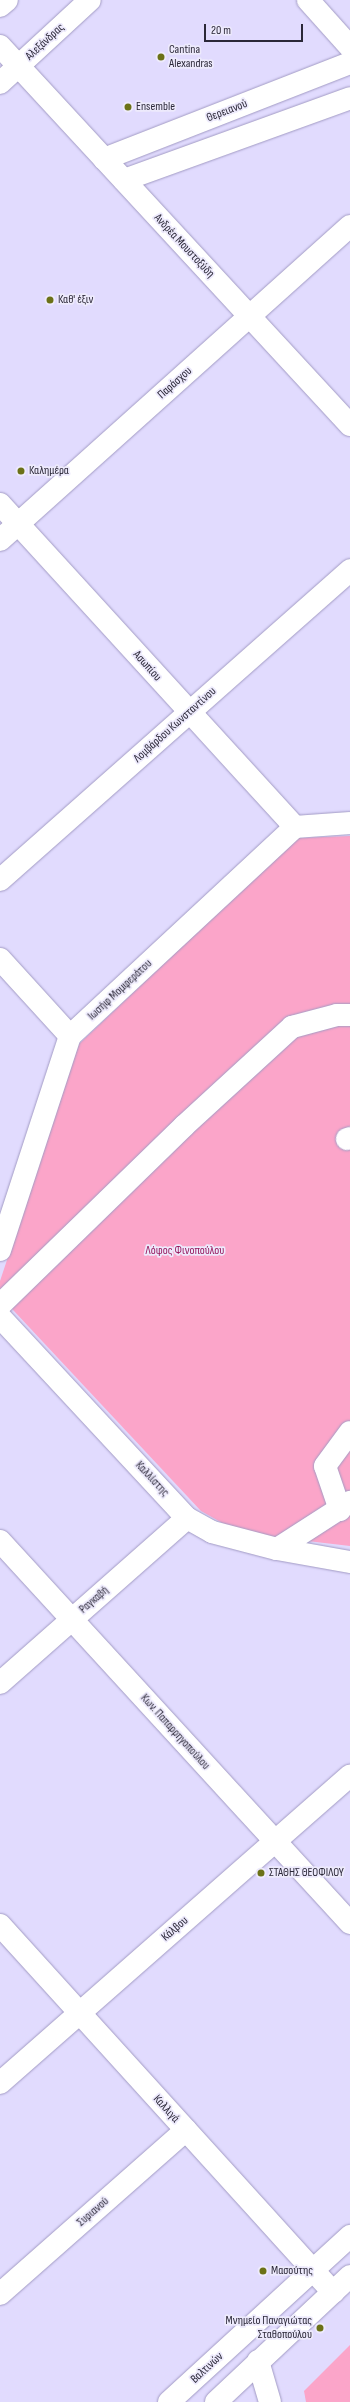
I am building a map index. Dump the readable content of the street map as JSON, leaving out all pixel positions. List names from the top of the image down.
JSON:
{
  "streets": {
    "street": [
      "Αλεξάνδρας",
      "Θερειανού",
      "Ανδρέα Μουστοξύδη",
      "Παράσχου",
      "Ασωπίου",
      "Λομβάρδου Κωνσταντίνου",
      "Ιωσήφ Μομφεράτου",
      "Καλλίστης",
      "Ραγκαβή",
      "Κων. Παπαρρηγοπούλου",
      "Κάλβου",
      "Καλλιγά",
      "Συριανού",
      "Βαλτινών"
    ]
  },
  "crossings": [
    ["Αλεξάνδρας", "Ανδρέα Μουστοξύδη"],
    ["Θερειανού", "Ανδρέα Μουστοξύδη"],
    ["Ανδρέα Μουστοξύδη", "Παράσχου"],
    ["Παράσχου", "Ασωπίου"],
    ["Ασωπίου", "Λομβάρδου Κωνσταντίνου"],
    ["Ασωπίου", "Ιωσήφ Μομφεράτου"],
    ["Καλλίστης", "Ραγκαβή"],
    ["Ραγκαβή", "Κων. Παπαρρηγοπούλου"],
    ["Κων. Παπαρρηγοπούλου", "Κάλβου"],
    ["Κάλβου", "Καλλιγά"],
    ["Καλλιγά", "Συριανού"],
    ["Καλλιγά", "Βαλτινών"]
  ],
  "parks": ["Λόφος Φινοπούλου"],
  "places": [
    "Cantina Alexandras",
    "Ensemble",
    "Καθ' έξιν",
    "Καλημέρα",
    "ΣΤΑΘΗΣ ΘΕΟΦΙΛΟΥ",
    "Μασούτης",
    "Μνημείο Παναγιώτας Σταθοπούλου"
  ],
  "scale_bar": "20 m"
}
